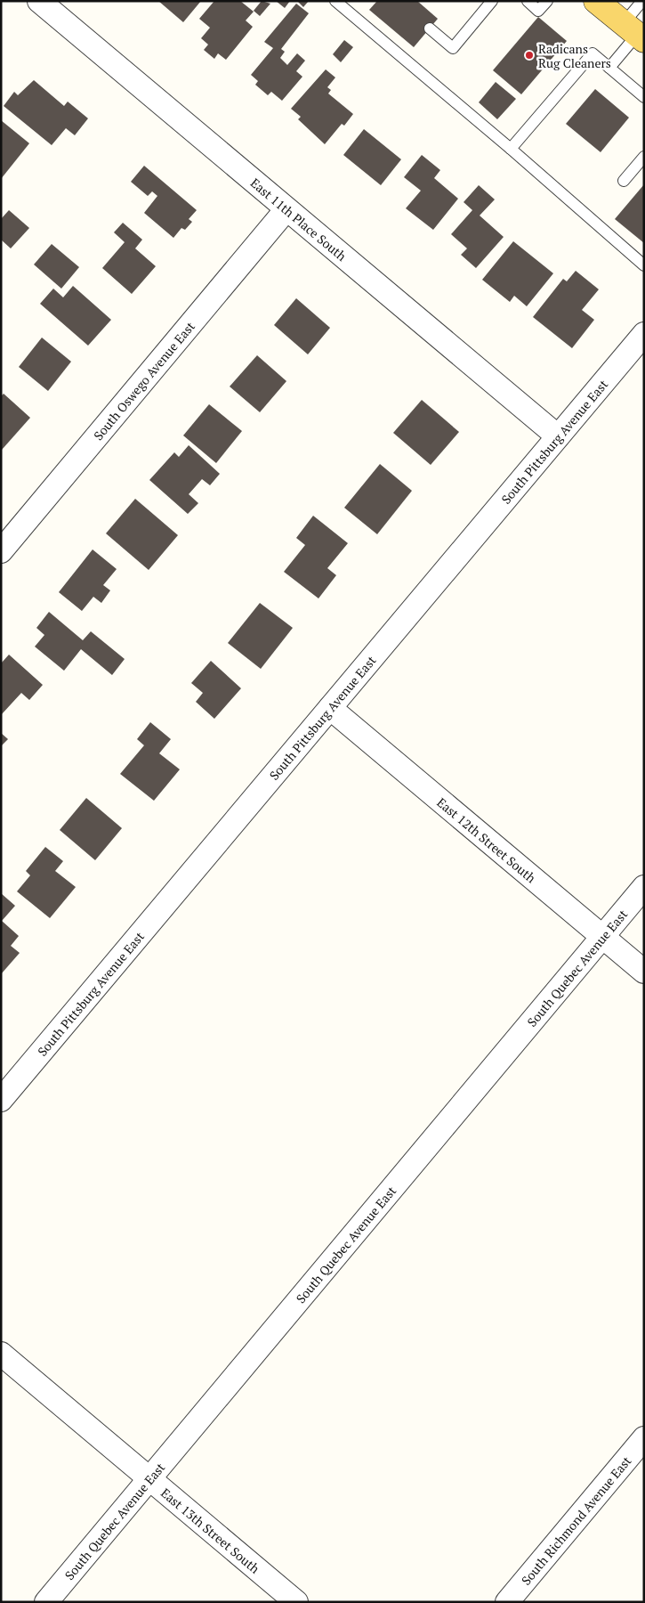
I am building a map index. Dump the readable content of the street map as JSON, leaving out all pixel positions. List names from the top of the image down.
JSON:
{
  "streets": {
    "street": [
      "East 11th Place South",
      "South Oswego Avenue East",
      "South Pittsburg Avenue East",
      "East 12th Street South",
      "South Quebec Avenue East",
      "South Richmond Avenue East",
      "East 13th Street South"
    ]
  },
  "crossings": [
    ["East 11th Place South", "South Oswego Avenue East"],
    ["East 11th Place South", "South Pittsburg Avenue East"],
    ["South Pittsburg Avenue East", "East 12th Street South"],
    ["East 12th Street South", "South Quebec Avenue East"],
    ["South Quebec Avenue East", "East 13th Street South"]
  ],
  "places": ["Radicans Rug Cleaners"]
}
